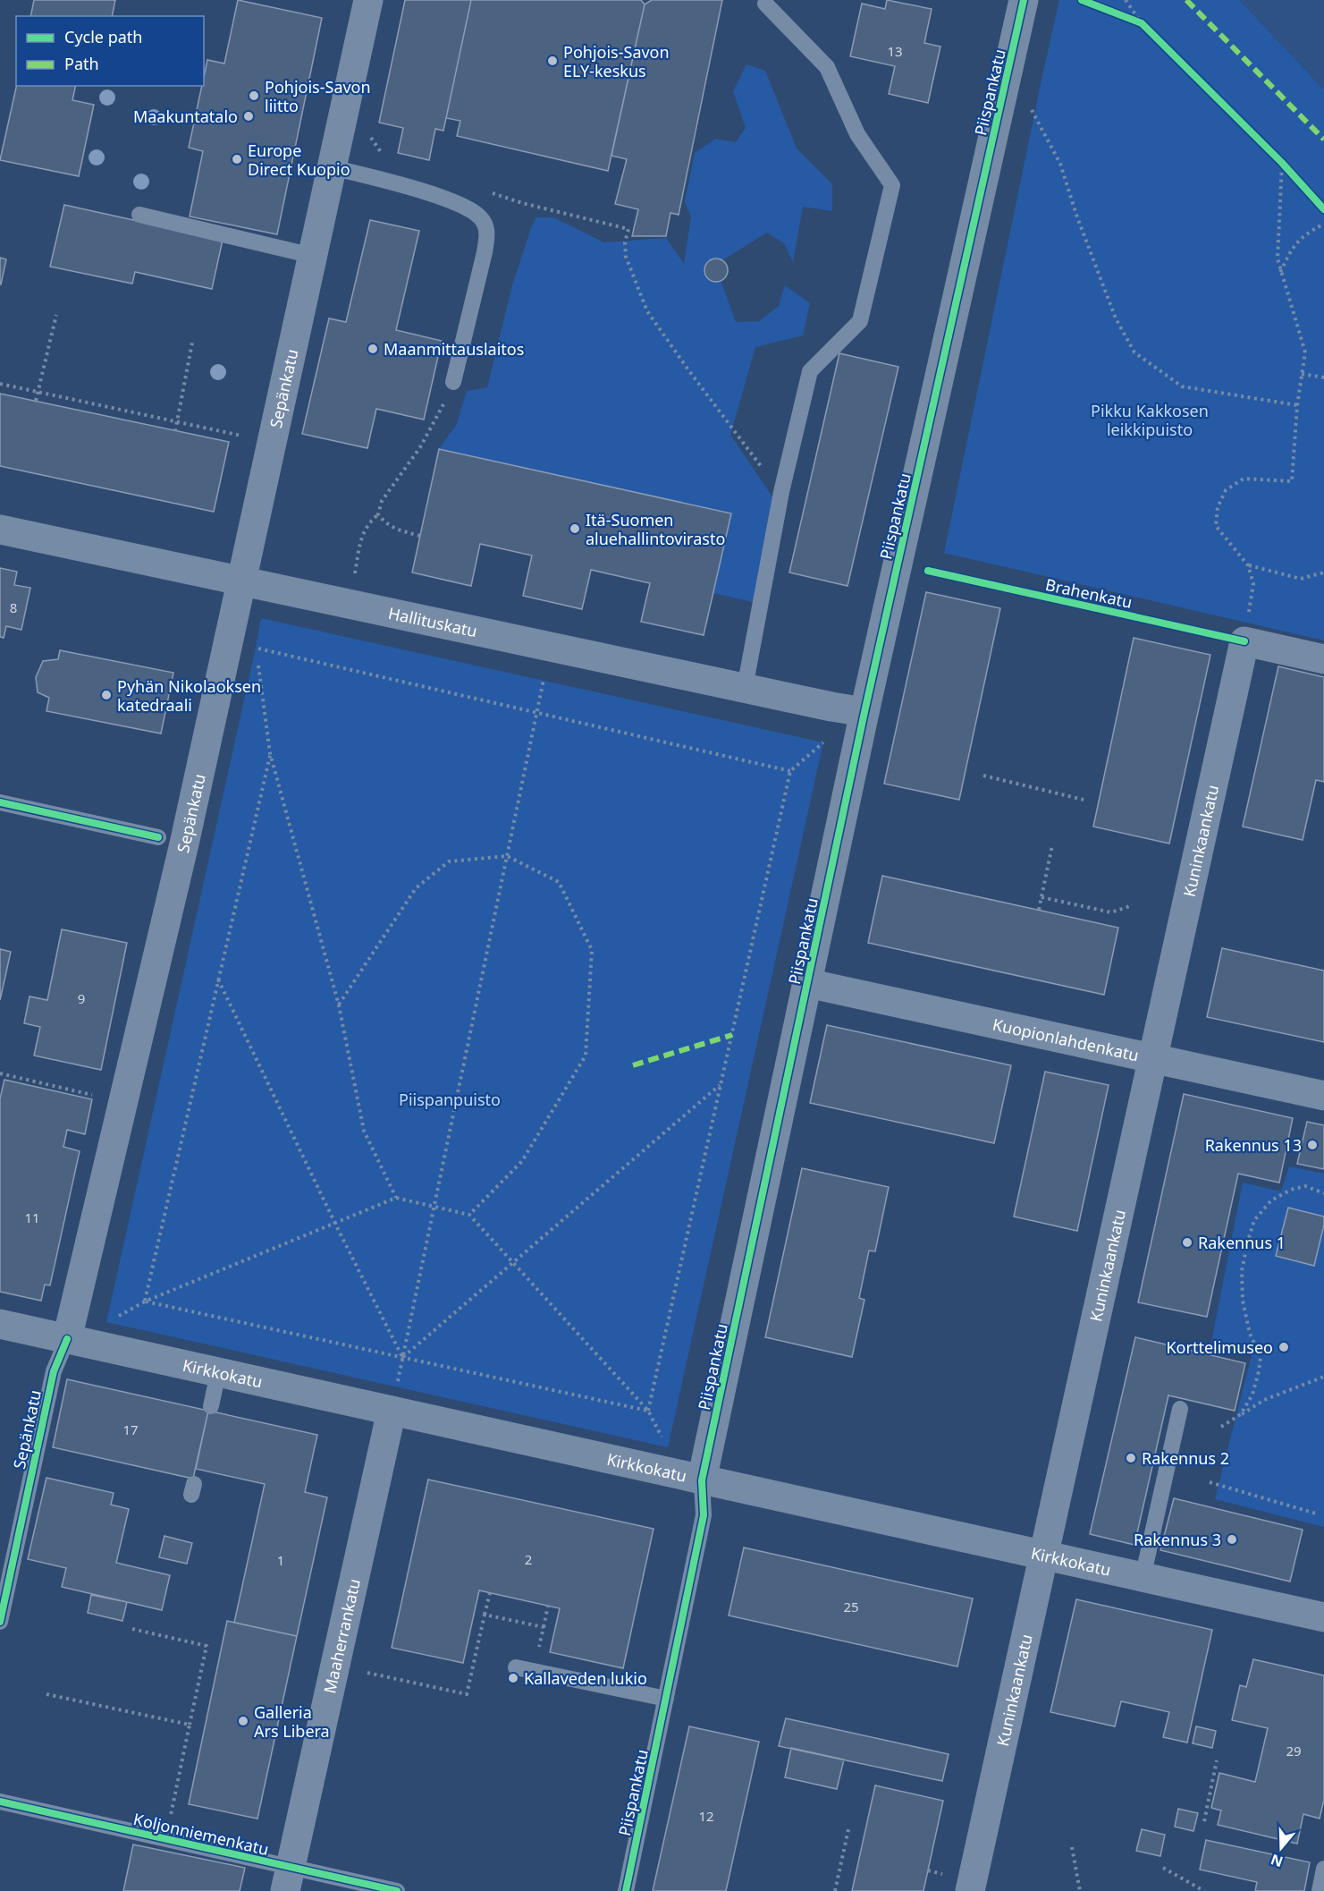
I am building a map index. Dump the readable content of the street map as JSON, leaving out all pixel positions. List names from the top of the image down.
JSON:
{
  "streets": {
    "street": [
      "Piispankatu",
      "Sepänkatu",
      "Hallituskatu",
      "Kuninkaankatu",
      "Kuopionlahdenkatu",
      "Kirkkokatu",
      "Maaherrankatu"
    ],
    "lane": ["Koljonniemenkatu"],
    "cycle path": ["Brahenkatu"]
  },
  "crossings": [
    ["Piispankatu", "Hallituskatu"],
    ["Piispankatu", "Kuopionlahdenkatu"],
    ["Piispankatu", "Kirkkokatu"],
    ["Sepänkatu", "Hallituskatu"],
    ["Sepänkatu", "Kirkkokatu"],
    ["Kuninkaankatu", "Kuopionlahdenkatu"],
    ["Kuninkaankatu", "Kirkkokatu"],
    ["Kirkkokatu", "Maaherrankatu"],
    ["Maaherrankatu", "Koljonniemenkatu"]
  ],
  "parks": ["Pikku Kakkosen leikkipuisto", "Piispanpuisto"],
  "places": [
    "Pohjois-Savon ELY-keskus",
    "Pohjois-Savon liitto",
    "Maakuntatalo",
    "Europe Direct Kuopio",
    "Maanmittauslaitos",
    "Itä-Suomen aluehallintovirasto",
    "Pyhän Nikolaoksen katedraali",
    "Rakennus 13",
    "Rakennus 1",
    "Korttelimuseo",
    "Rakennus 2",
    "Rakennus 3",
    "Kallaveden lukio",
    "Galleria Ars Libera"
  ],
  "house_numbers": [
    "13",
    "8",
    "9",
    "11",
    "17",
    "2",
    "1",
    "25",
    "29",
    "12"
  ],
  "legend": ["Cycle path", "Path"],
  "north": "bottom"
}
